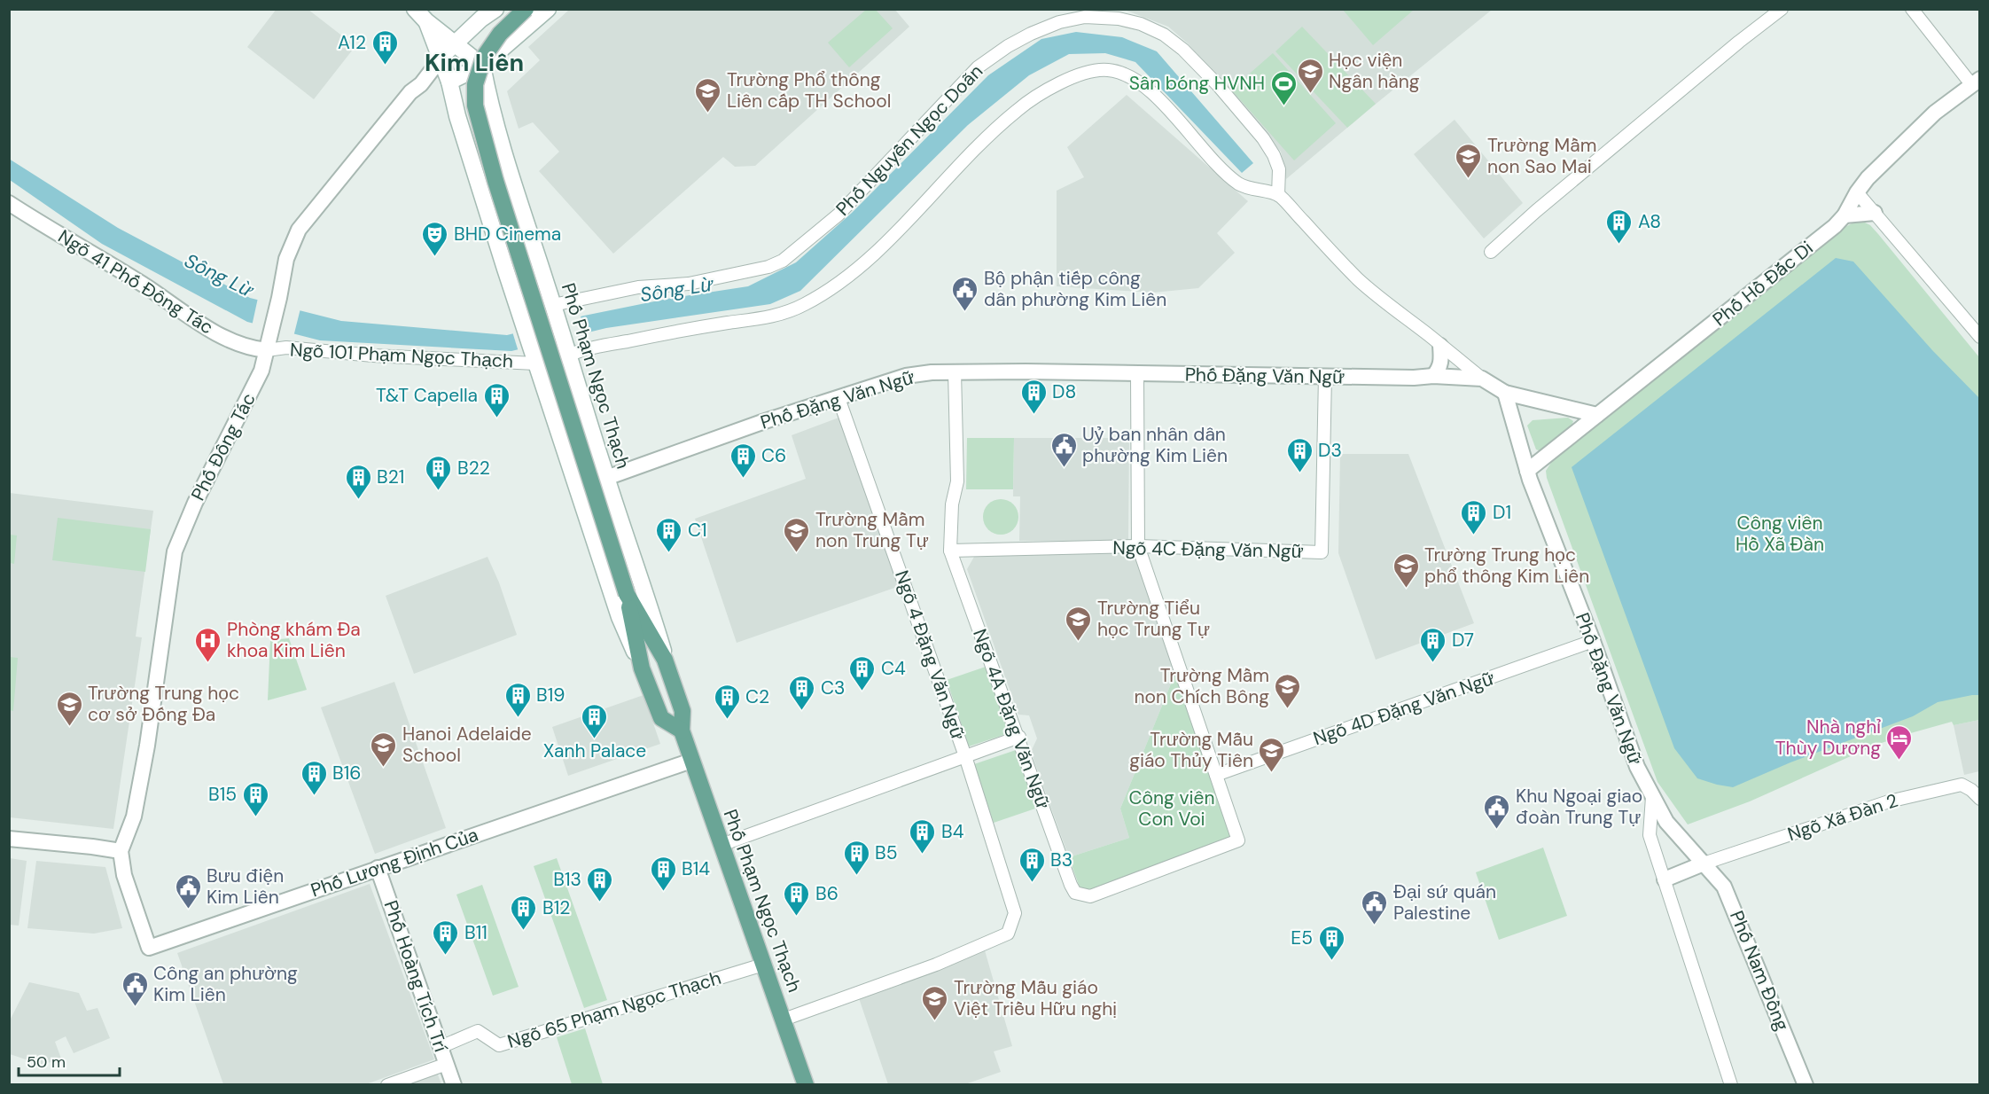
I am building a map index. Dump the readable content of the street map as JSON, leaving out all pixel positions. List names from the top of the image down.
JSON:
{
  "streets": {
    "main road": ["Phố Phạm Ngọc Thạch"],
    "street": [
      "Phố Nguyễn Ngọc Doãn",
      "Ngõ 41 Phố Đông Tác",
      "Phố Hồ Đắc Di",
      "Ngõ 101 Phạm Ngọc Thạch",
      "Phố Đặng Văn Ngữ",
      "Phố Đông Tác",
      "Ngõ 4C Đặng Văn Ngữ",
      "Ngõ 4 Đặng Văn Ngữ",
      "Ngõ 4D Đặng Văn Ngữ",
      "Ngõ 4A Đặng Văn Ngữ",
      "Ngõ Xã Đàn 2",
      "Phố Lương Định Của",
      "Phố Nam Đồng",
      "Phố Hoàng Tích Trí",
      "Ngõ 65 Phạm Ngọc Thạch"
    ]
  },
  "crossings": [
    ["Phố Nguyễn Ngọc Doãn", "Phố Phạm Ngọc Thạch"],
    ["Ngõ 41 Phố Đông Tác", "Ngõ 101 Phạm Ngọc Thạch"],
    ["Ngõ 41 Phố Đông Tác", "Phố Đông Tác"],
    ["Phố Hồ Đắc Di", "Phố Đặng Văn Ngữ"],
    ["Ngõ 101 Phạm Ngọc Thạch", "Phố Đông Tác"],
    ["Phố Phạm Ngọc Thạch", "Phố Đặng Văn Ngữ"],
    ["Phố Phạm Ngọc Thạch", "Ngõ 4 Đặng Văn Ngữ"],
    ["Phố Phạm Ngọc Thạch", "Phố Lương Định Của"],
    ["Phố Phạm Ngọc Thạch", "Ngõ 65 Phạm Ngọc Thạch"],
    ["Phố Đặng Văn Ngữ", "Ngõ 4C Đặng Văn Ngữ"],
    ["Phố Đặng Văn Ngữ", "Ngõ 4 Đặng Văn Ngữ"],
    ["Phố Đặng Văn Ngữ", "Ngõ 4D Đặng Văn Ngữ"],
    ["Phố Đặng Văn Ngữ", "Ngõ 4A Đặng Văn Ngữ"],
    ["Phố Đặng Văn Ngữ", "Ngõ Xã Đàn 2"],
    ["Phố Đặng Văn Ngữ", "Phố Nam Đồng"],
    ["Phố Đông Tác", "Phố Lương Định Của"],
    ["Ngõ 4C Đặng Văn Ngữ", "Ngõ 4A Đặng Văn Ngữ"],
    ["Ngõ 4D Đặng Văn Ngữ", "Ngõ 4A Đặng Văn Ngữ"],
    ["Ngõ Xã Đàn 2", "Phố Nam Đồng"],
    ["Phố Lương Định Của", "Phố Hoàng Tích Trí"],
    ["Phố Hoàng Tích Trí", "Ngõ 65 Phạm Ngọc Thạch"]
  ],
  "districts": ["Kim Liên"],
  "water": ["Sông Lừ"],
  "parks": ["Công viên Hồ Xã Đàn", "Công viên Con Voi"],
  "places": {
    "building": [
      "A12",
      "A8",
      "D8",
      "T&T Capella",
      "D3",
      "C6",
      "B22",
      "B21",
      "D1",
      "C1",
      "D7",
      "C4",
      "C3",
      "B19",
      "C2",
      "Xanh Palace",
      "B16",
      "B15",
      "B4",
      "B5",
      "B3",
      "B14",
      "B13",
      "B6",
      "B12",
      "B11",
      "E5"
    ],
    "school or university": [
      "Học viện Ngân hàng",
      "Trường Phổ thông Liên cấp TH School",
      "Trường Mầm non Sao Mai",
      "Trường Mầm non Trung Tự",
      "Trường Trung học phổ thông Kim Liên",
      "Trường Tiểu học Trung Tự",
      "Trường Mầm non Chích Bông",
      "Trường Trung học cơ sở Đống Đa",
      "Hanoi Adelaide School",
      "Trường Mẫu giáo Thủy Tiên",
      "Trường Mẫu giáo Việt Triều Hữu nghị"
    ],
    "sports": ["Sân bóng HVNH"],
    "theatre": ["BHD Cinema"],
    "public building": [
      "Bộ phận tiếp công dân phường Kim Liên",
      "Uỷ ban nhân dân phường Kim Liên",
      "Khu Ngoại giao đoàn Trung Tự",
      "Bưu điện Kim Liên",
      "Đại sứ quán Palestine",
      "Công an phường Kim Liên"
    ],
    "hospital": ["Phòng khám Đa khoa Kim Liên"],
    "hotel": ["Nhà nghỉ Thùy Dương"]
  },
  "scale_bar": "50 m"
}
